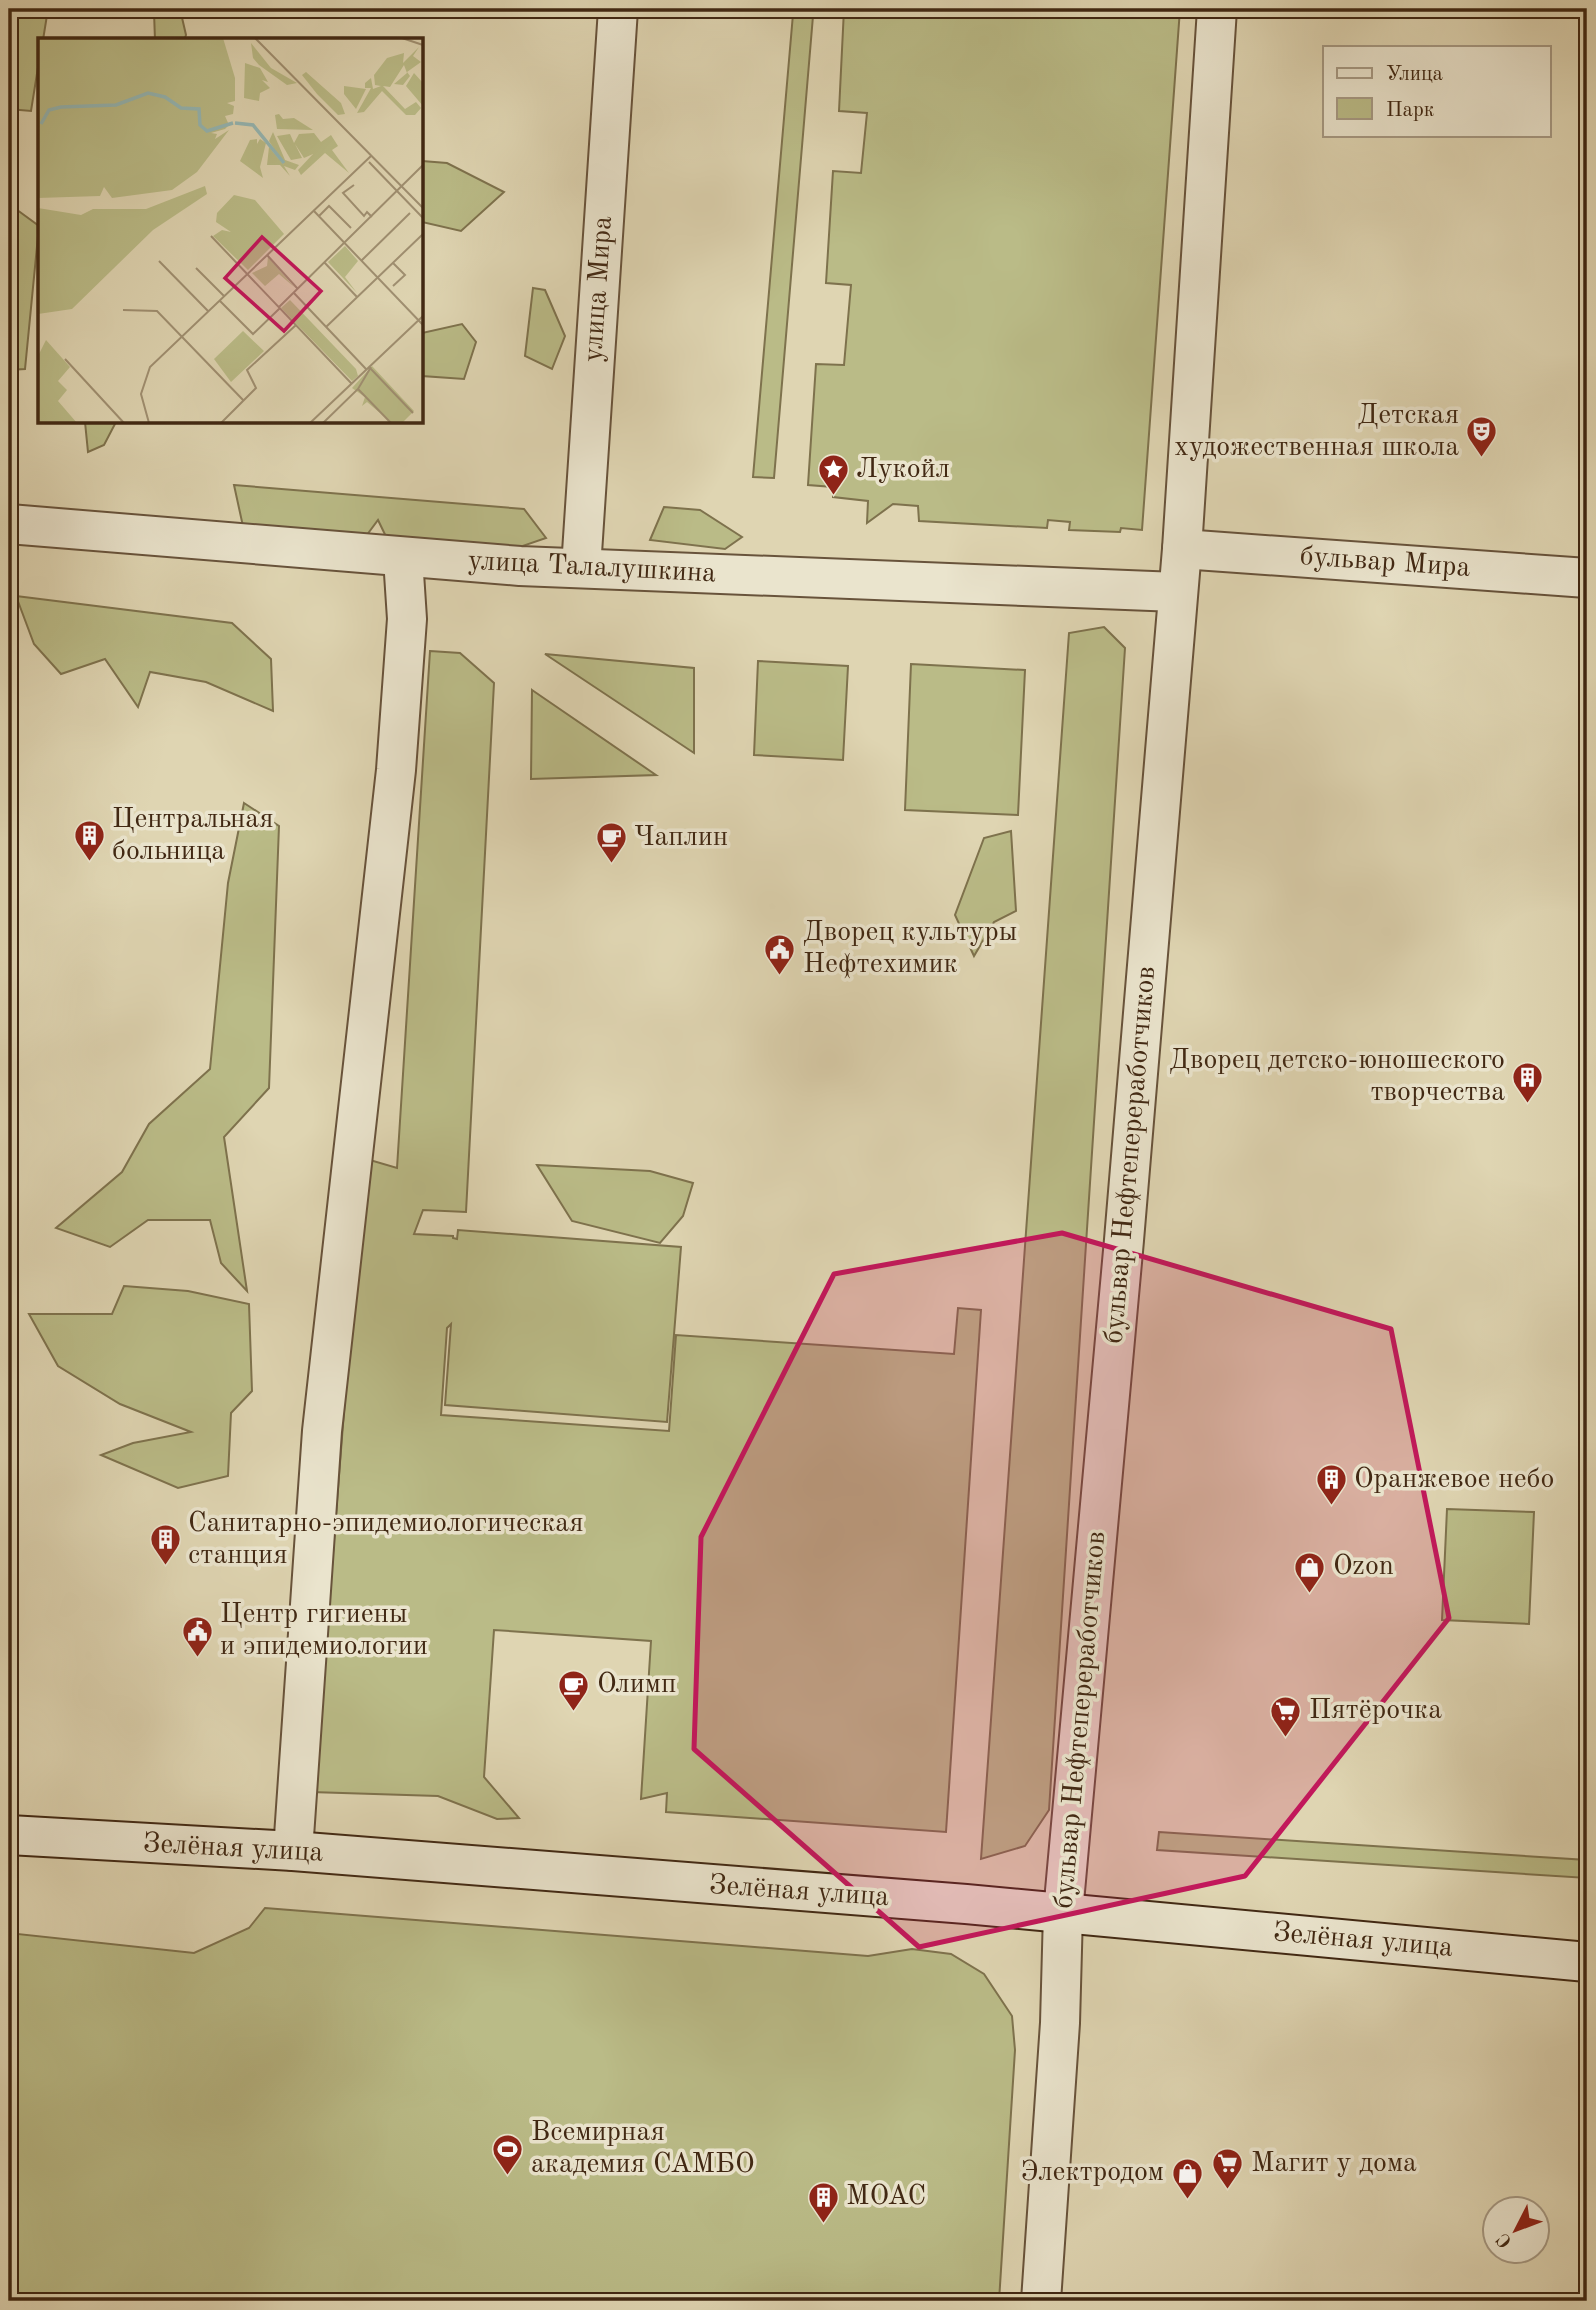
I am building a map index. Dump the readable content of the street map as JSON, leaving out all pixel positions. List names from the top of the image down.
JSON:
{
  "streets": {
    "street": [
      "улица Мира",
      "бульвар Мира",
      "улица Талалушкина",
      "бульвар Нефтепереработчиков",
      "Зелёная улица"
    ]
  },
  "crossings": [
    ["улица Мира", "улица Талалушкина"],
    ["бульвар Мира", "бульвар Нефтепереработчиков"],
    ["улица Талалушкина", "бульвар Нефтепереработчиков"],
    ["бульвар Нефтепереработчиков", "Зелёная улица"]
  ],
  "places": {
    "theatre": ["Детская художественная школа"],
    "place": ["Лукойл"],
    "building": [
      "Центральная больница",
      "Дворец детско-юношеского творчества",
      "Оранжевое небо",
      "Санитарно-эпидемиологическая станция",
      "МОАС"
    ],
    "cafe": ["Чаплин", "Олимп"],
    "public building": ["Дворец культуры Нефтехимик", "Центр гигиены и эпидемиологии"],
    "shop": ["Ozon", "Электродом"],
    "supermarket": ["Пятёрочка", "Магит у дома"],
    "sports": ["Всемирная академия САМБО"]
  },
  "legend": ["Улица", "Парк"],
  "north": "bottom left"
}
